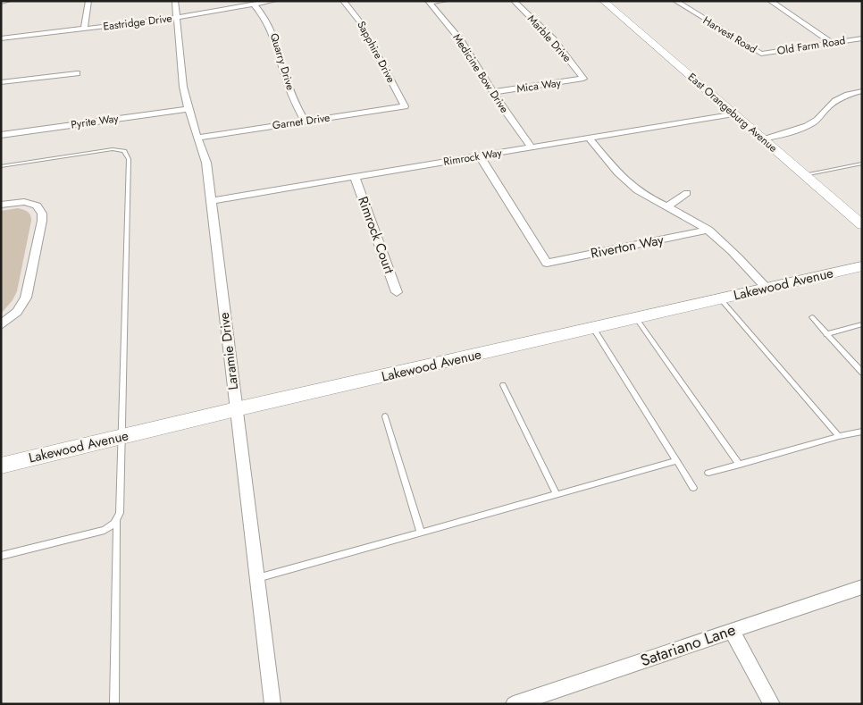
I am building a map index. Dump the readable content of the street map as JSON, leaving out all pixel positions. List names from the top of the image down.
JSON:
{
  "streets": {
    "street": [
      "Eastridge Drive",
      "Harvest Road",
      "Marble Drive",
      "Old Farm Road",
      "Sapphire Drive",
      "Quarry Drive",
      "Medicine Bow Drive",
      "Mica Way",
      "East Orangeburg Avenue",
      "Pyrite Way",
      "Garnet Drive",
      "Rimrock Way",
      "Rimrock Court",
      "Riverton Way",
      "Lakewood Avenue",
      "Laramie Drive",
      "Satariano Lane"
    ]
  },
  "crossings": [
    ["Eastridge Drive", "Quarry Drive"],
    ["Eastridge Drive", "Laramie Drive"],
    ["Harvest Road", "Old Farm Road"],
    ["Marble Drive", "Mica Way"],
    ["Sapphire Drive", "Garnet Drive"],
    ["Quarry Drive", "Garnet Drive"],
    ["Medicine Bow Drive", "Mica Way"],
    ["Medicine Bow Drive", "Rimrock Way"],
    ["East Orangeburg Avenue", "Rimrock Way"],
    ["Pyrite Way", "Laramie Drive"],
    ["Garnet Drive", "Laramie Drive"],
    ["Rimrock Way", "Rimrock Court"],
    ["Rimrock Way", "Riverton Way"],
    ["Rimrock Way", "Laramie Drive"],
    ["Lakewood Avenue", "Laramie Drive"]
  ]
}
